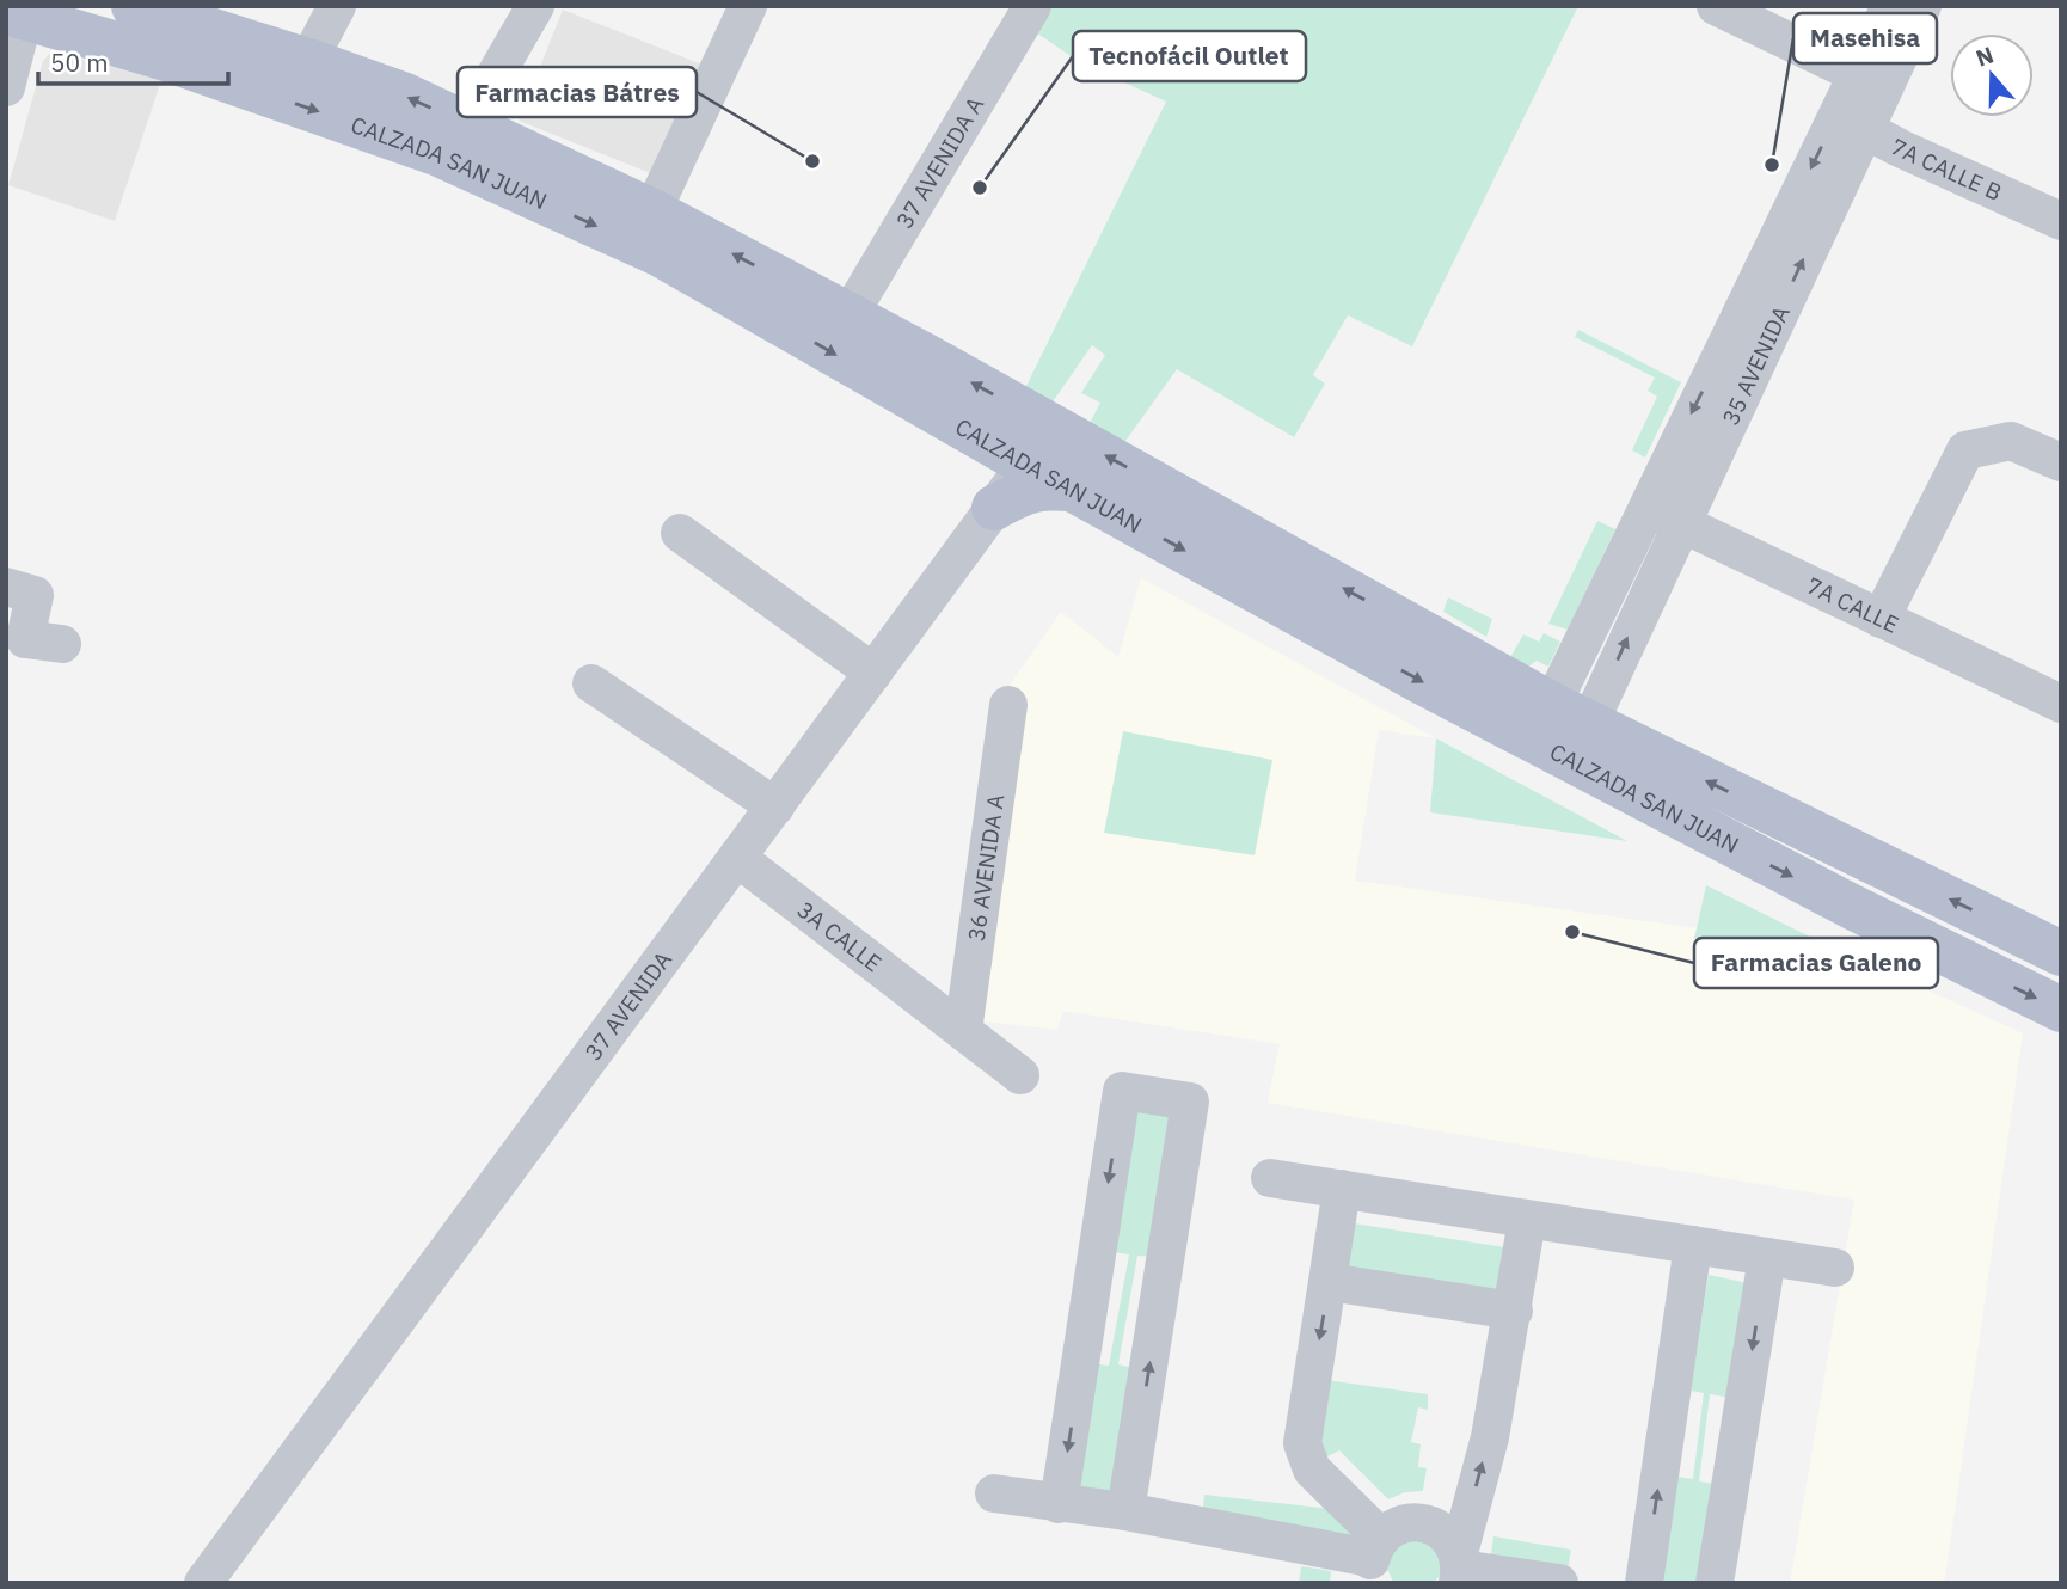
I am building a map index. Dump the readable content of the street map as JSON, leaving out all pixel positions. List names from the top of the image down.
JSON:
{
  "streets": {
    "main road": ["CALZADA SAN JUAN"],
    "street": [
      "37 AVENIDA A",
      "7A CALLE B",
      "35 AVENIDA",
      "7A CALLE",
      "36 AVENIDA A",
      "3A CALLE",
      "37 AVENIDA"
    ]
  },
  "crossings": [
    ["37 AVENIDA A", "CALZADA SAN JUAN"],
    ["CALZADA SAN JUAN", "35 AVENIDA"],
    ["CALZADA SAN JUAN", "37 AVENIDA"],
    ["7A CALLE B", "35 AVENIDA"],
    ["35 AVENIDA", "7A CALLE"],
    ["36 AVENIDA A", "3A CALLE"],
    ["3A CALLE", "37 AVENIDA"]
  ],
  "places": [
    "Farmacias Bátres",
    "Masehisa",
    "Tecnofácil Outlet",
    "Farmacias Galeno"
  ],
  "scale_bar": "50 m",
  "north": "top"
}
